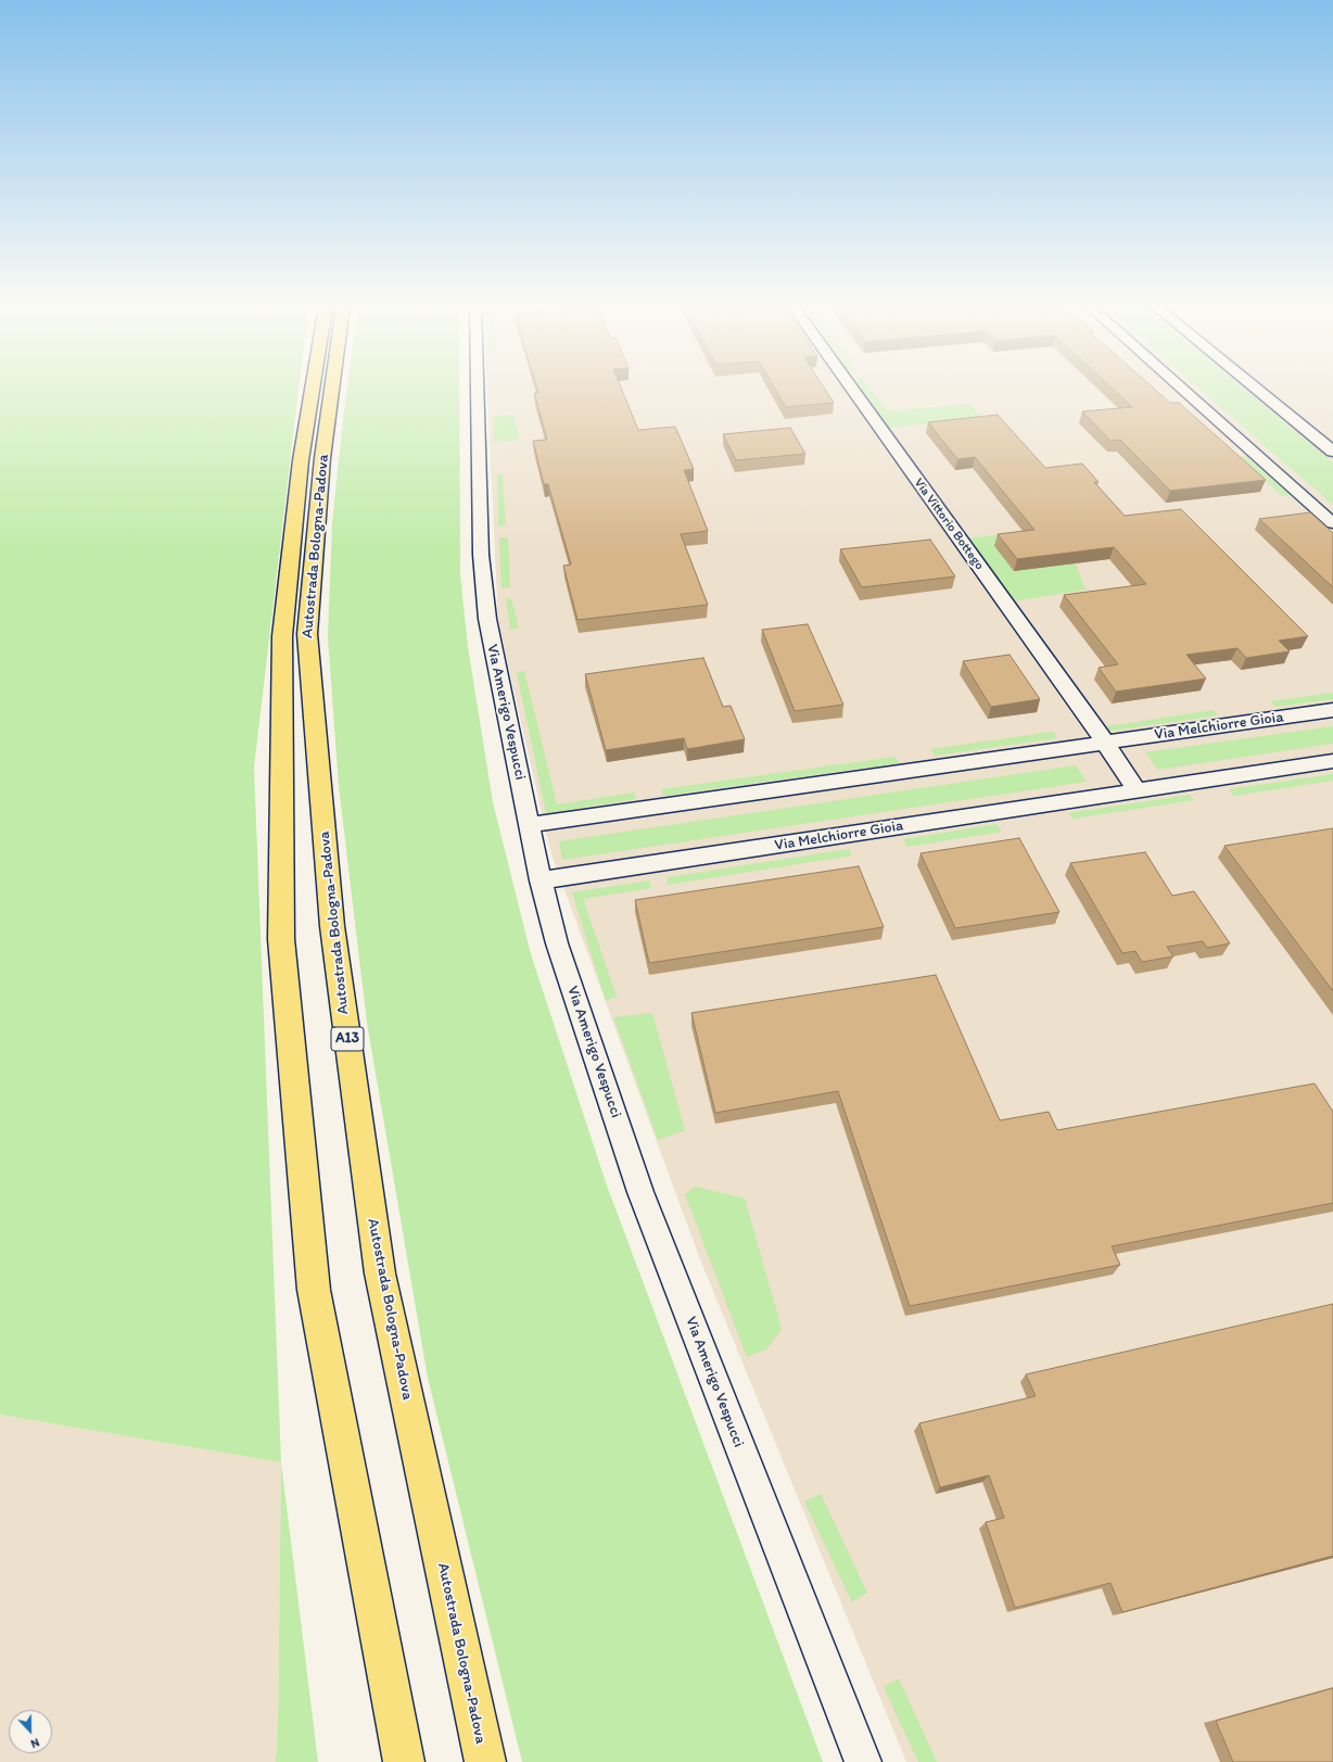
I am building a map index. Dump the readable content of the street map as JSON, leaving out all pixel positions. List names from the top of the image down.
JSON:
{
  "streets": {
    "highway": ["Autostrada Bologna-Padova", "A13"],
    "street": ["Via Vittorio Bottego", "Via Amerigo Vespucci", "Via Melchiorre Gioia"]
  },
  "crossings": [
    ["Via Vittorio Bottego", "Via Melchiorre Gioia"],
    ["Via Amerigo Vespucci", "Via Melchiorre Gioia"]
  ],
  "north": "bottom"
}
